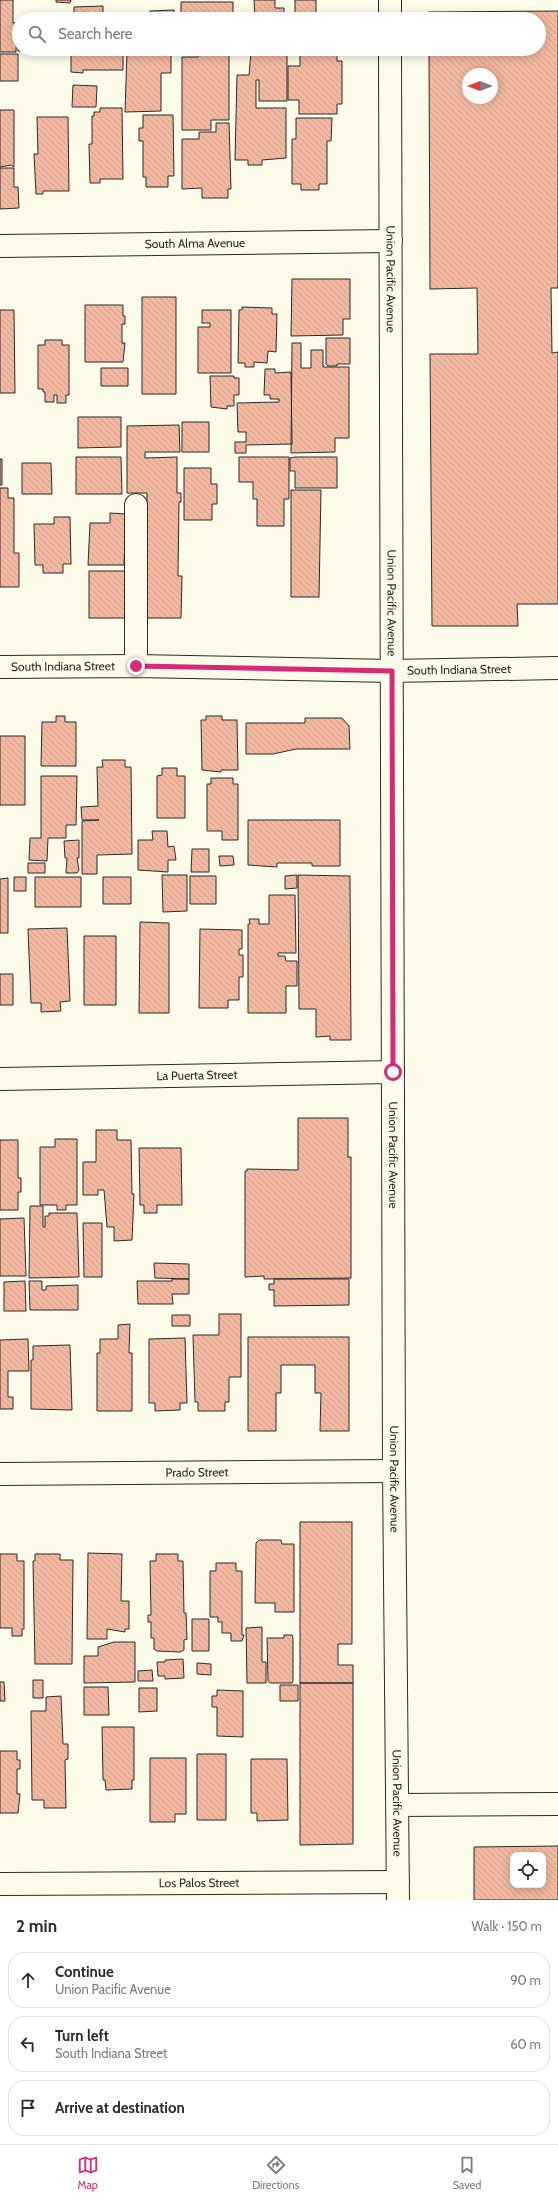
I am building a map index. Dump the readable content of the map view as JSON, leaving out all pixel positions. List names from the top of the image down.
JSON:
{
  "streets": {
    "street": [
      "South Alma Avenue",
      "Union Pacific Avenue",
      "South Indiana Street",
      "La Puerta Street",
      "Prado Street",
      "Los Palos Street"
    ]
  },
  "crossings": [
    ["South Alma Avenue", "Union Pacific Avenue"],
    ["Union Pacific Avenue", "South Indiana Street"],
    ["Union Pacific Avenue", "La Puerta Street"],
    ["Union Pacific Avenue", "Prado Street"],
    ["Union Pacific Avenue", "Los Palos Street"]
  ],
  "north": "left",
  "page": {
    "search": "Search here",
    "heading": ["2 min", "Walk · 150 m"],
    "list": [
      ["Continue", "Union Pacific Avenue", "90 m"],
      ["Turn left", "South Indiana Street", "60 m"],
      "Arrive at destination"
    ],
    "nav": ["Map", "Directions", "Saved"]
  }
}
